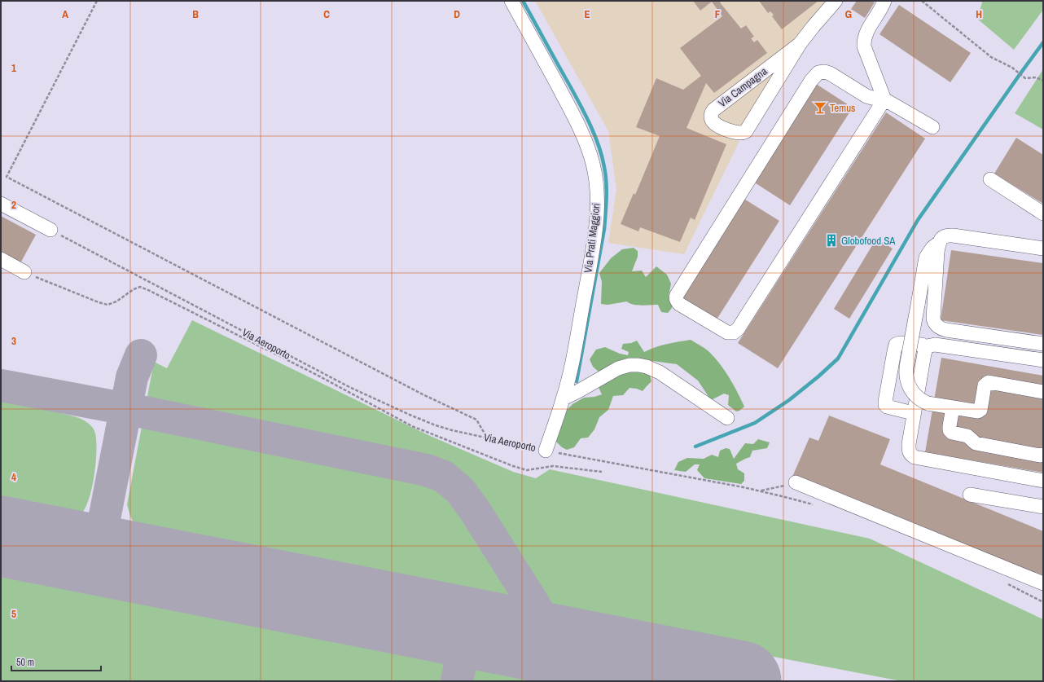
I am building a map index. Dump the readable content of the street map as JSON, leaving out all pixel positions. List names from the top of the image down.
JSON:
{
  "streets": {
    "street": ["Via Campagna", "Via Prati Maggiori"],
    "path": ["Via Aeroporto"]
  },
  "crossings": [
    ["Via Prati Maggiori", "Via Aeroporto"]
  ],
  "places": {
    "bar": ["Temus"],
    "building": ["Globofood SA"]
  },
  "scale_bar": "50 m",
  "grid": {
    "columns": [
      "A",
      "B",
      "C",
      "D",
      "E",
      "F",
      "G",
      "H"
    ],
    "rows": [
      "1",
      "2",
      "3",
      "4",
      "5"
    ]
  }
}
